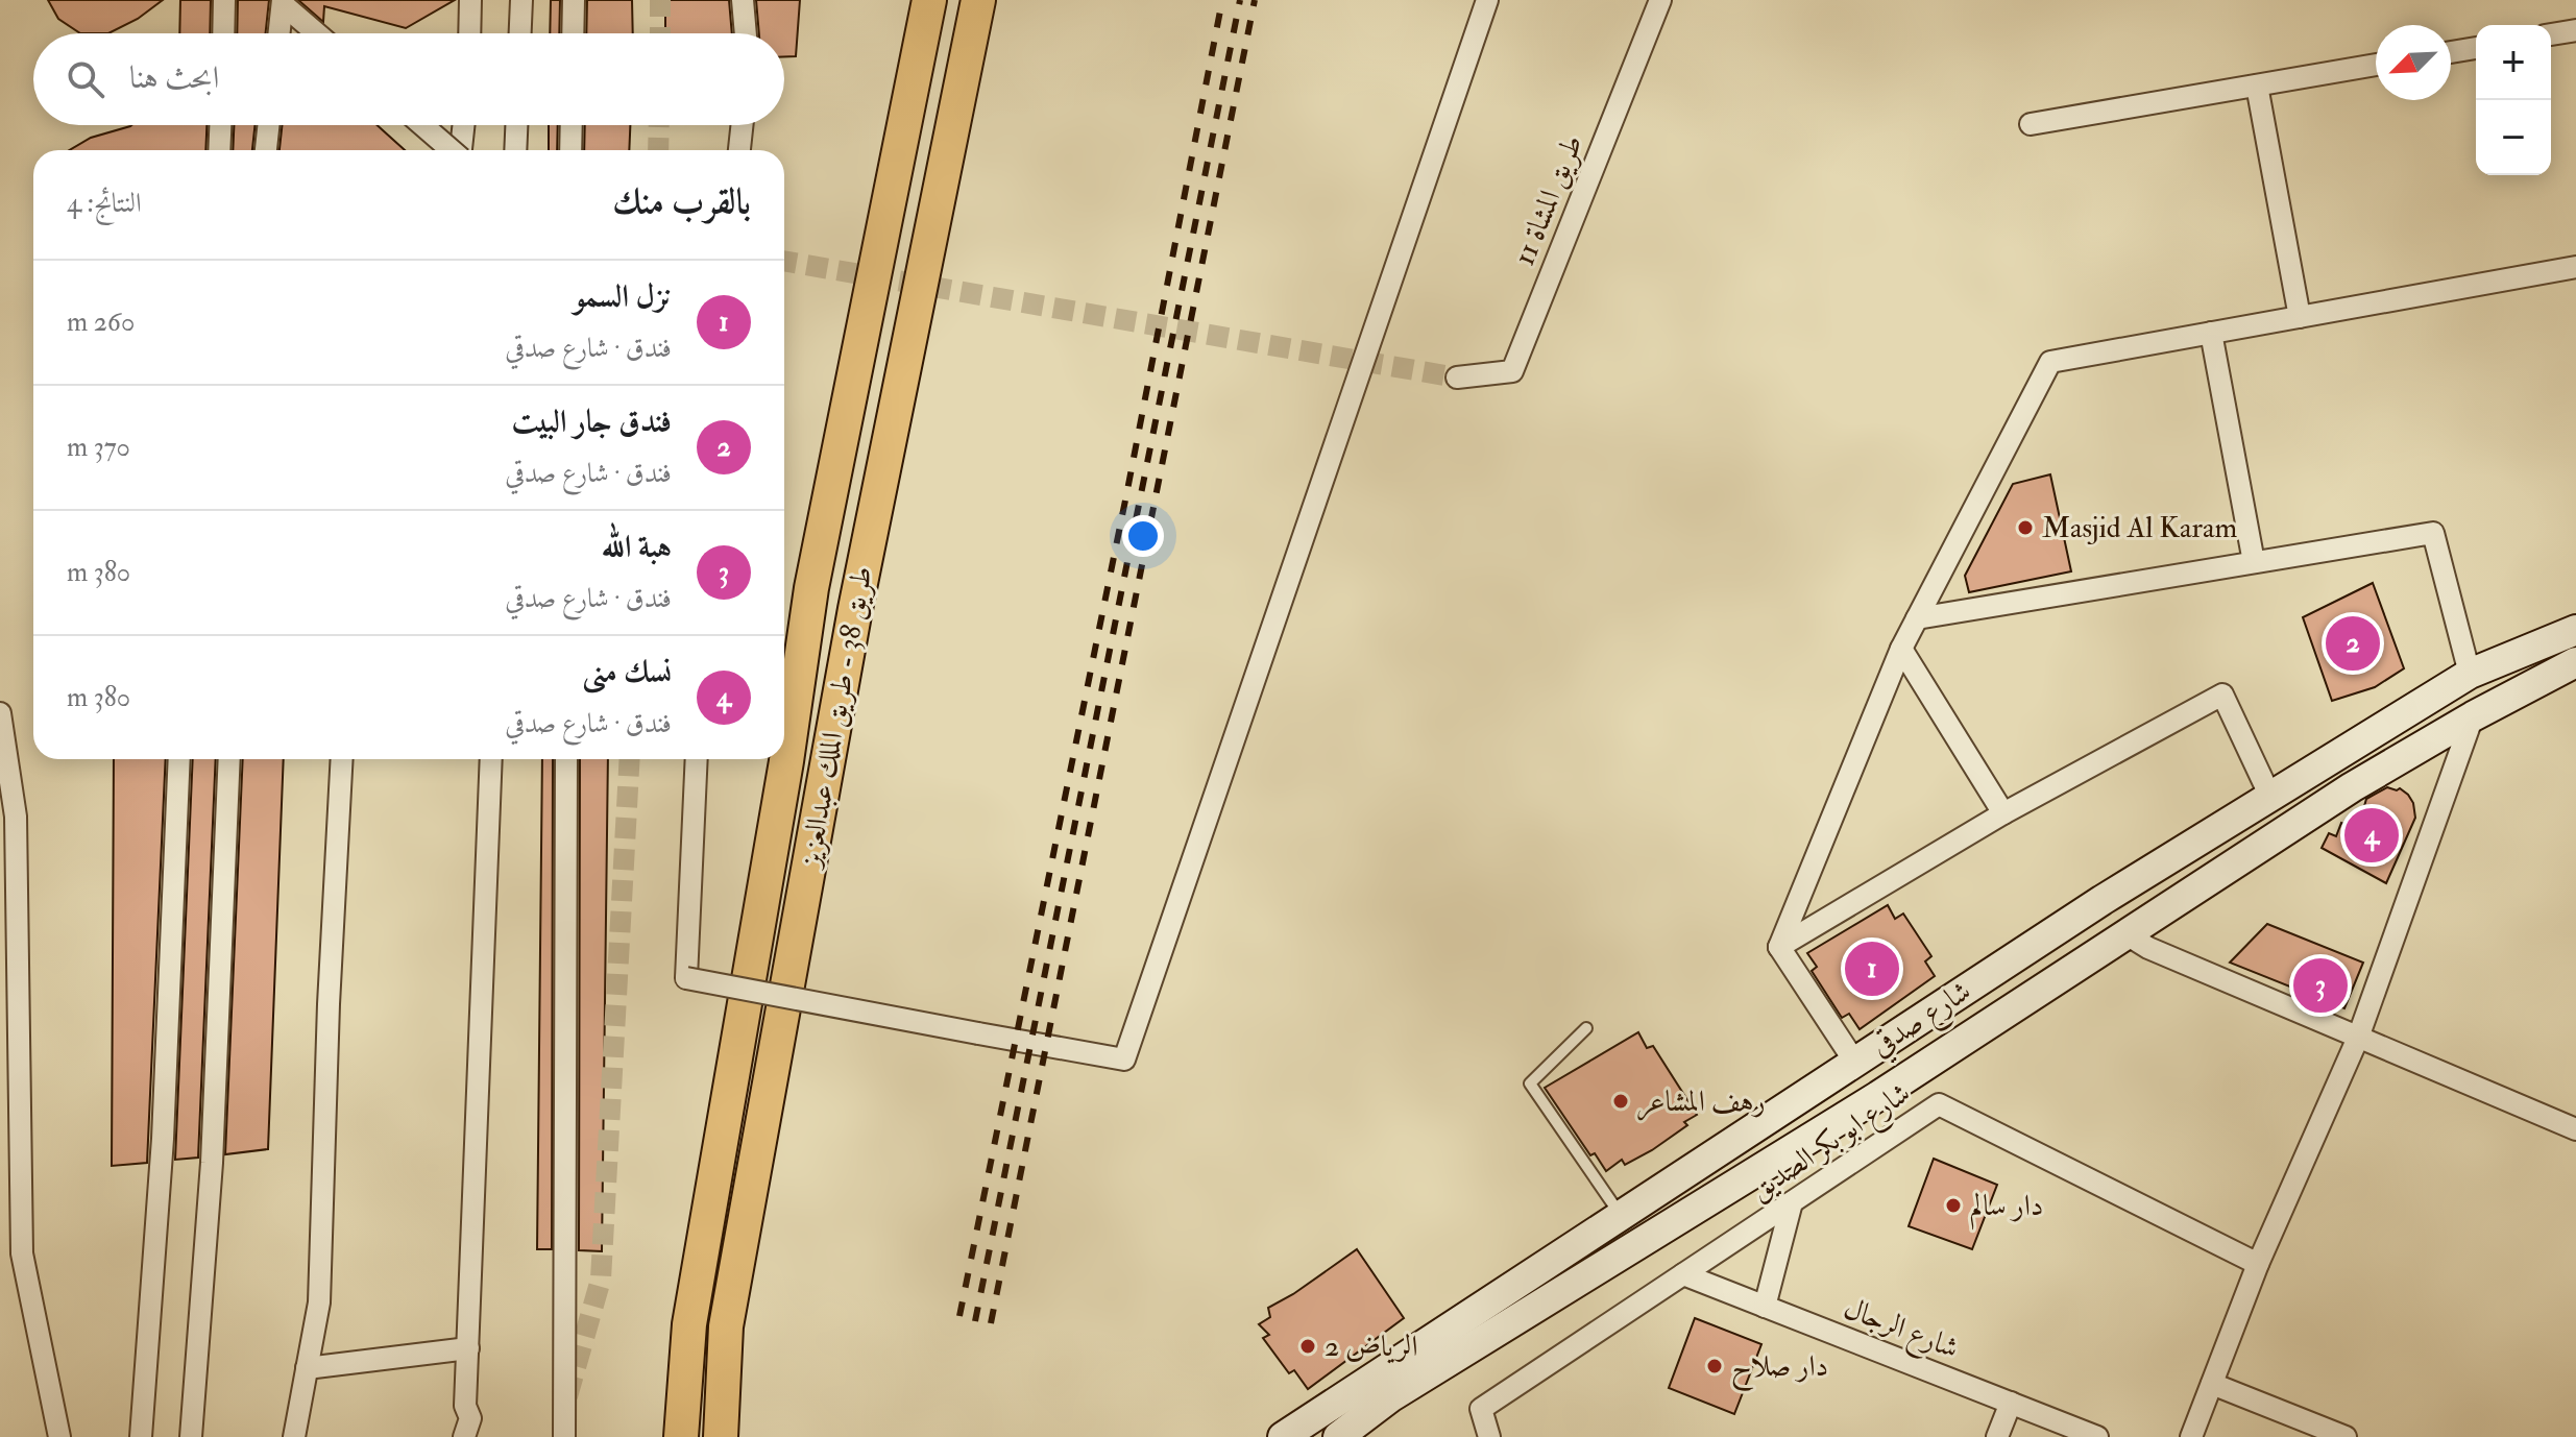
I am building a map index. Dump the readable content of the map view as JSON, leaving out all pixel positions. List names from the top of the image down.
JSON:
{
  "streets": {
    "main road": ["طريق 38 - طريق الملك عبدالعزيز"],
    "street": [
      "طريق المشاة 11",
      "شارع صدقي",
      "شارع ابو بكر الصديق",
      "شارع الرجال"
    ]
  },
  "crossings": [
    ["شارع ابو بكر الصديق", "شارع الرجال"]
  ],
  "places": [
    "Masjid Al Karam",
    "رهف المشاعر",
    "دار سالم",
    "الرياض 2",
    "دار صلاح"
  ],
  "north": "bottom left",
  "page": {
    "map_buttons": ["+", "−"],
    "search": "ابحث هنا",
    "heading": ["بالقرب منك", "النتائج: 4"],
    "list": [
      {
        "mark": "1",
        "name": "نزل السمو",
        "note": "فندق · شارع صدقي",
        "value": "260 m"
      },
      {
        "mark": "2",
        "name": "فندق جار البيت",
        "note": "فندق · شارع صدقي",
        "value": "370 m"
      },
      {
        "mark": "3",
        "name": "هبة الله",
        "note": "فندق · شارع صدقي",
        "value": "380 m"
      },
      {
        "mark": "4",
        "name": "نسك منى",
        "note": "فندق · شارع صدقي",
        "value": "380 m"
      }
    ],
    "pins": [
      "2",
      "4",
      "1",
      "3"
    ]
  }
}
